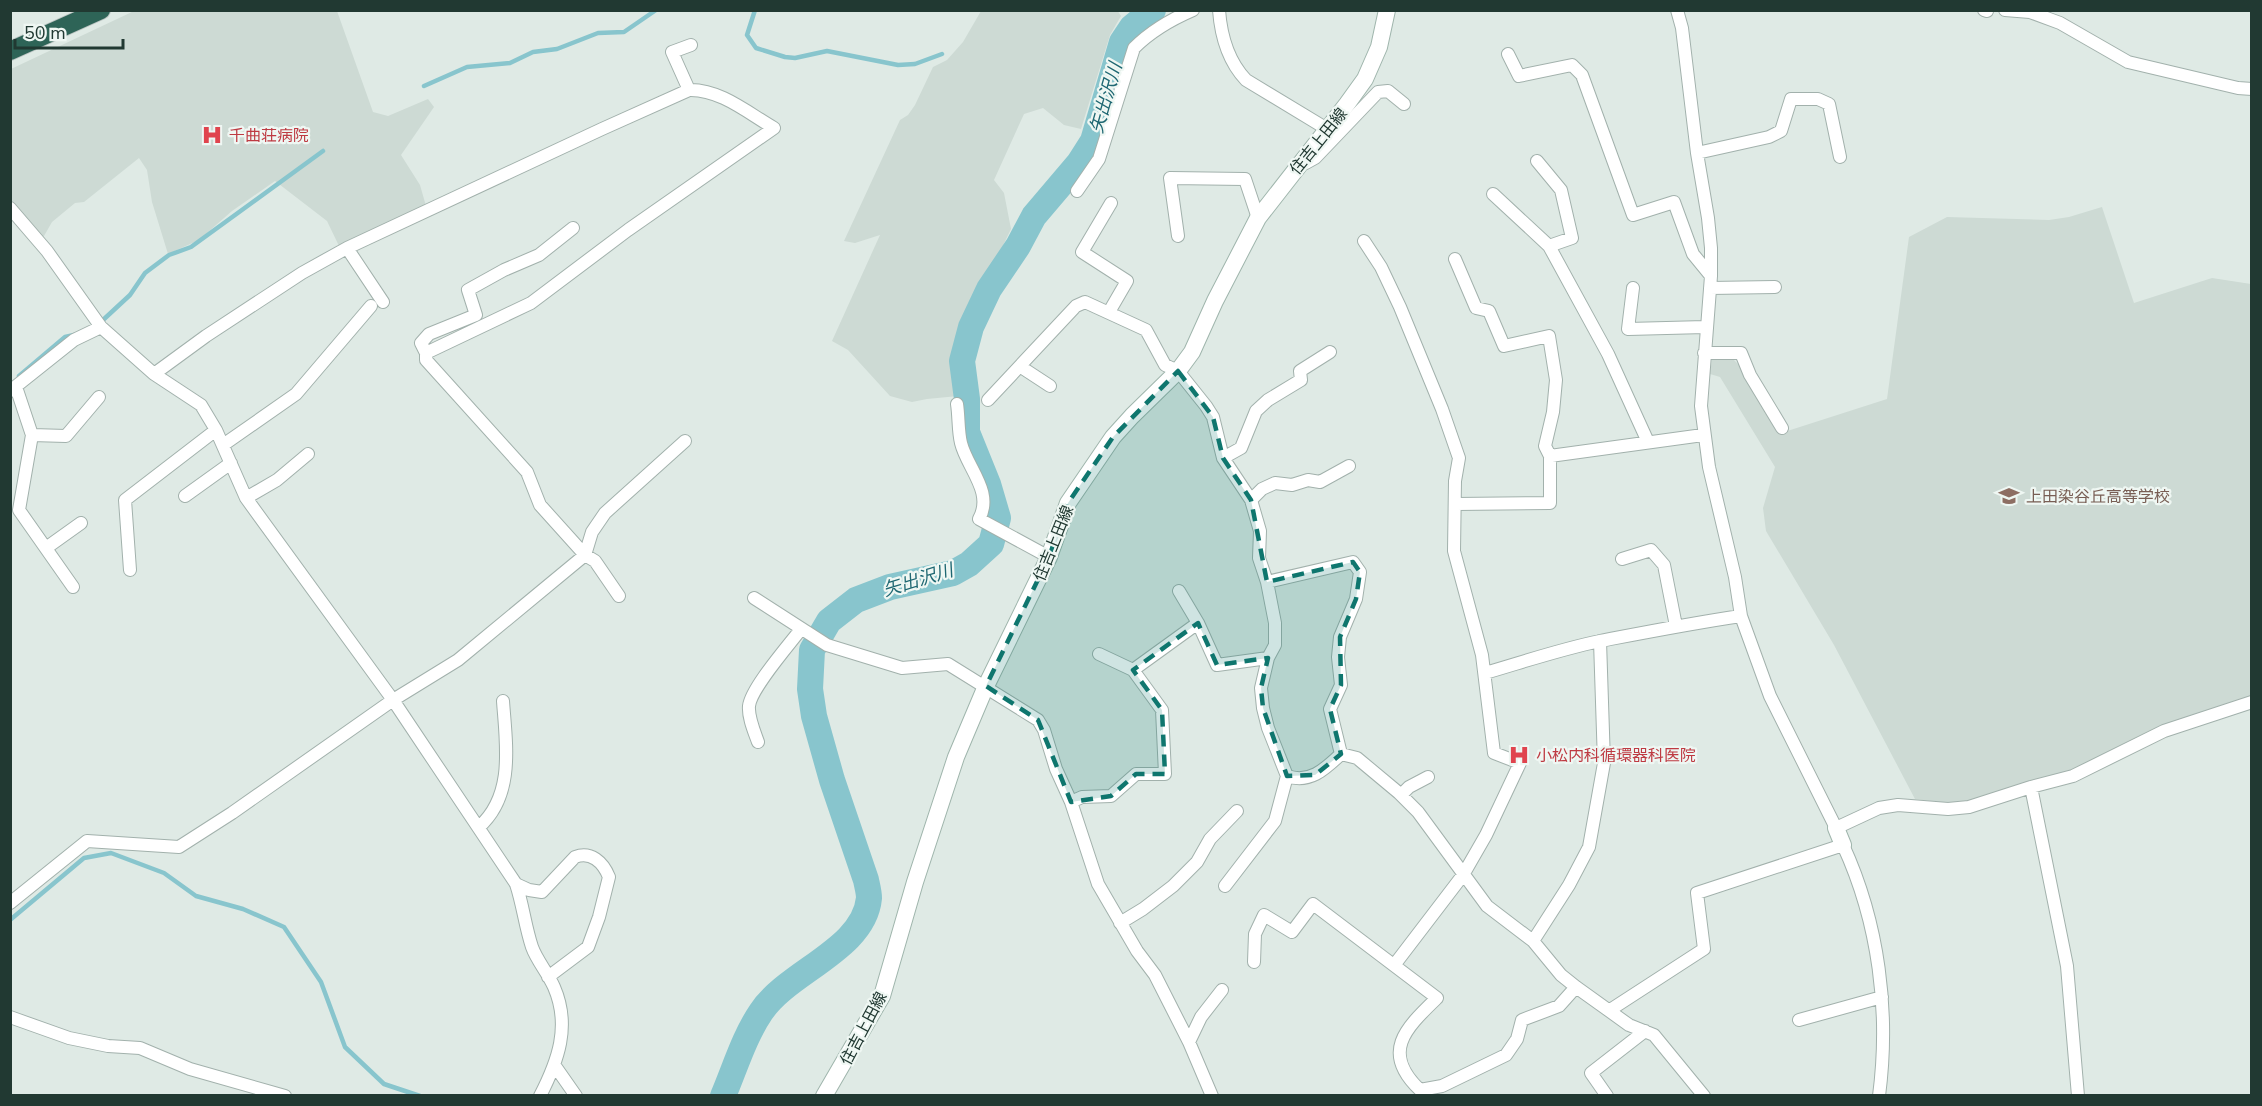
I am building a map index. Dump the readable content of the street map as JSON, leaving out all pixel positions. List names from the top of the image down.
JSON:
{
  "streets": {
    "main road": ["住吉上田線"]
  },
  "water": ["矢出沢川"],
  "places": {
    "hospital": ["千曲荘病院", "小松内科循環器科医院"],
    "school or university": ["上田染谷丘高等学校"]
  },
  "scale_bar": "50 m"
}
